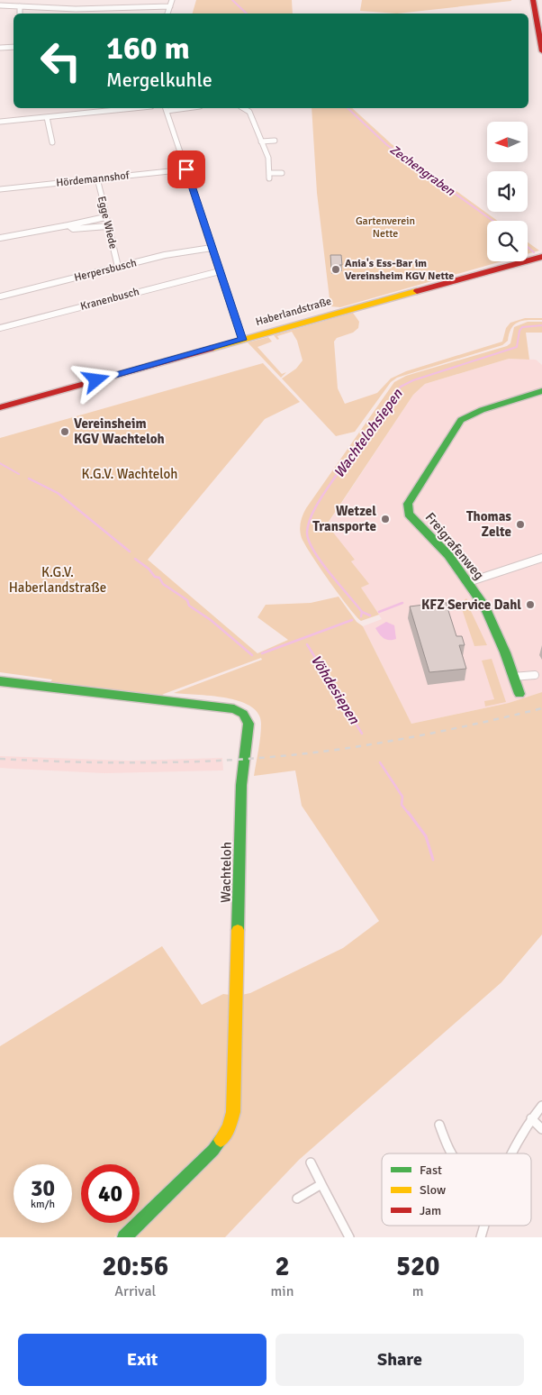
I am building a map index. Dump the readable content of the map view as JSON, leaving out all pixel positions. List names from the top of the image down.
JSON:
{
  "streets": {
    "street": [
      "Hördemannshof",
      "Egge Wiede",
      "Herpersbusch",
      "Kranenbusch",
      "Haberlandstraße",
      "Freigrafenweg",
      "Wachteloh"
    ]
  },
  "crossings": [
    ["Hördemannshof", "Egge Wiede"],
    ["Egge Wiede", "Herpersbusch"]
  ],
  "water": ["Zechengraben", "Wachtelohsiepen", "Vöhdesiepen"],
  "parks": ["Gartenverein Nette", "K.G.V. Wachteloh", "K.G.V. Haberlandstraße"],
  "places": [
    "Ania's Ess-Bar im Vereinsheim KGV Nette",
    "Vereinsheim KGV Wachteloh",
    "Wetzel Transporte",
    "Thomas Zelte",
    "KFZ Service Dahl"
  ],
  "legend": ["Fast", "Slow", "Jam"],
  "north": "left",
  "page": {
    "turn": ["160 m", "Mergelkuhle"],
    "speed": "30 km/h",
    "limit": "40",
    "eta": [
      "20:56",
      "Arrival",
      "2",
      "min",
      "520",
      "m"
    ],
    "buttons": ["Exit", "Share"]
  }
}
